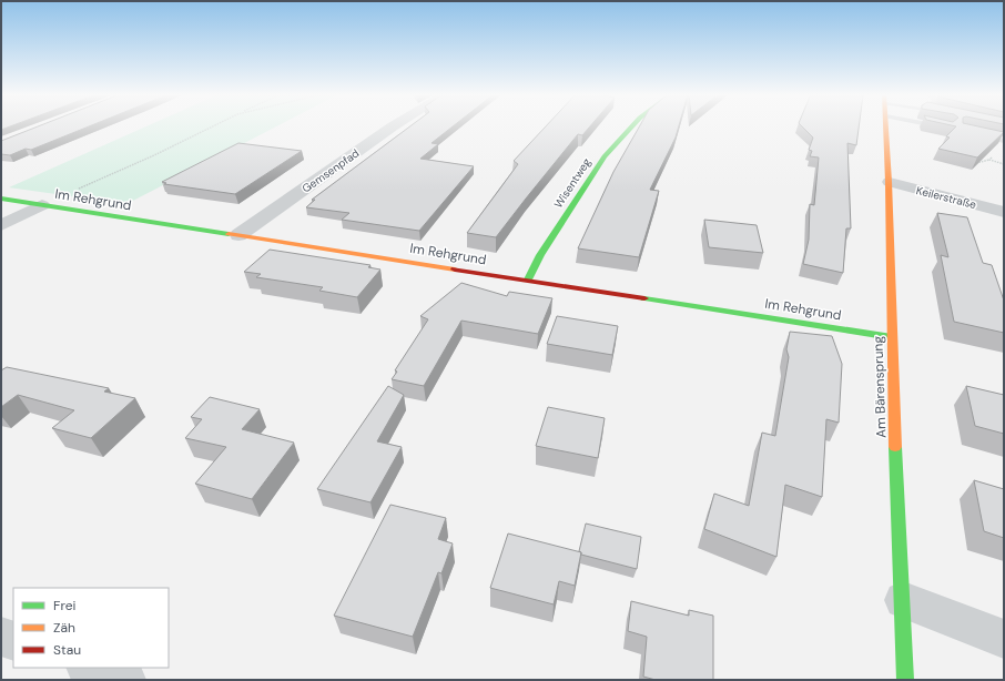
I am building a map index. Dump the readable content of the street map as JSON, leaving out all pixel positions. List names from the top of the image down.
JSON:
{
  "streets": {
    "street": [
      "Gemsenpfad",
      "Wisentweg",
      "Keilerstraße",
      "Im Rehgrund",
      "Am Bärensprung"
    ]
  },
  "crossings": [
    ["Gemsenpfad", "Im Rehgrund"],
    ["Wisentweg", "Im Rehgrund"],
    ["Keilerstraße", "Am Bärensprung"],
    ["Im Rehgrund", "Am Bärensprung"]
  ],
  "legend": ["Frei", "Zäh", "Stau"]
}
